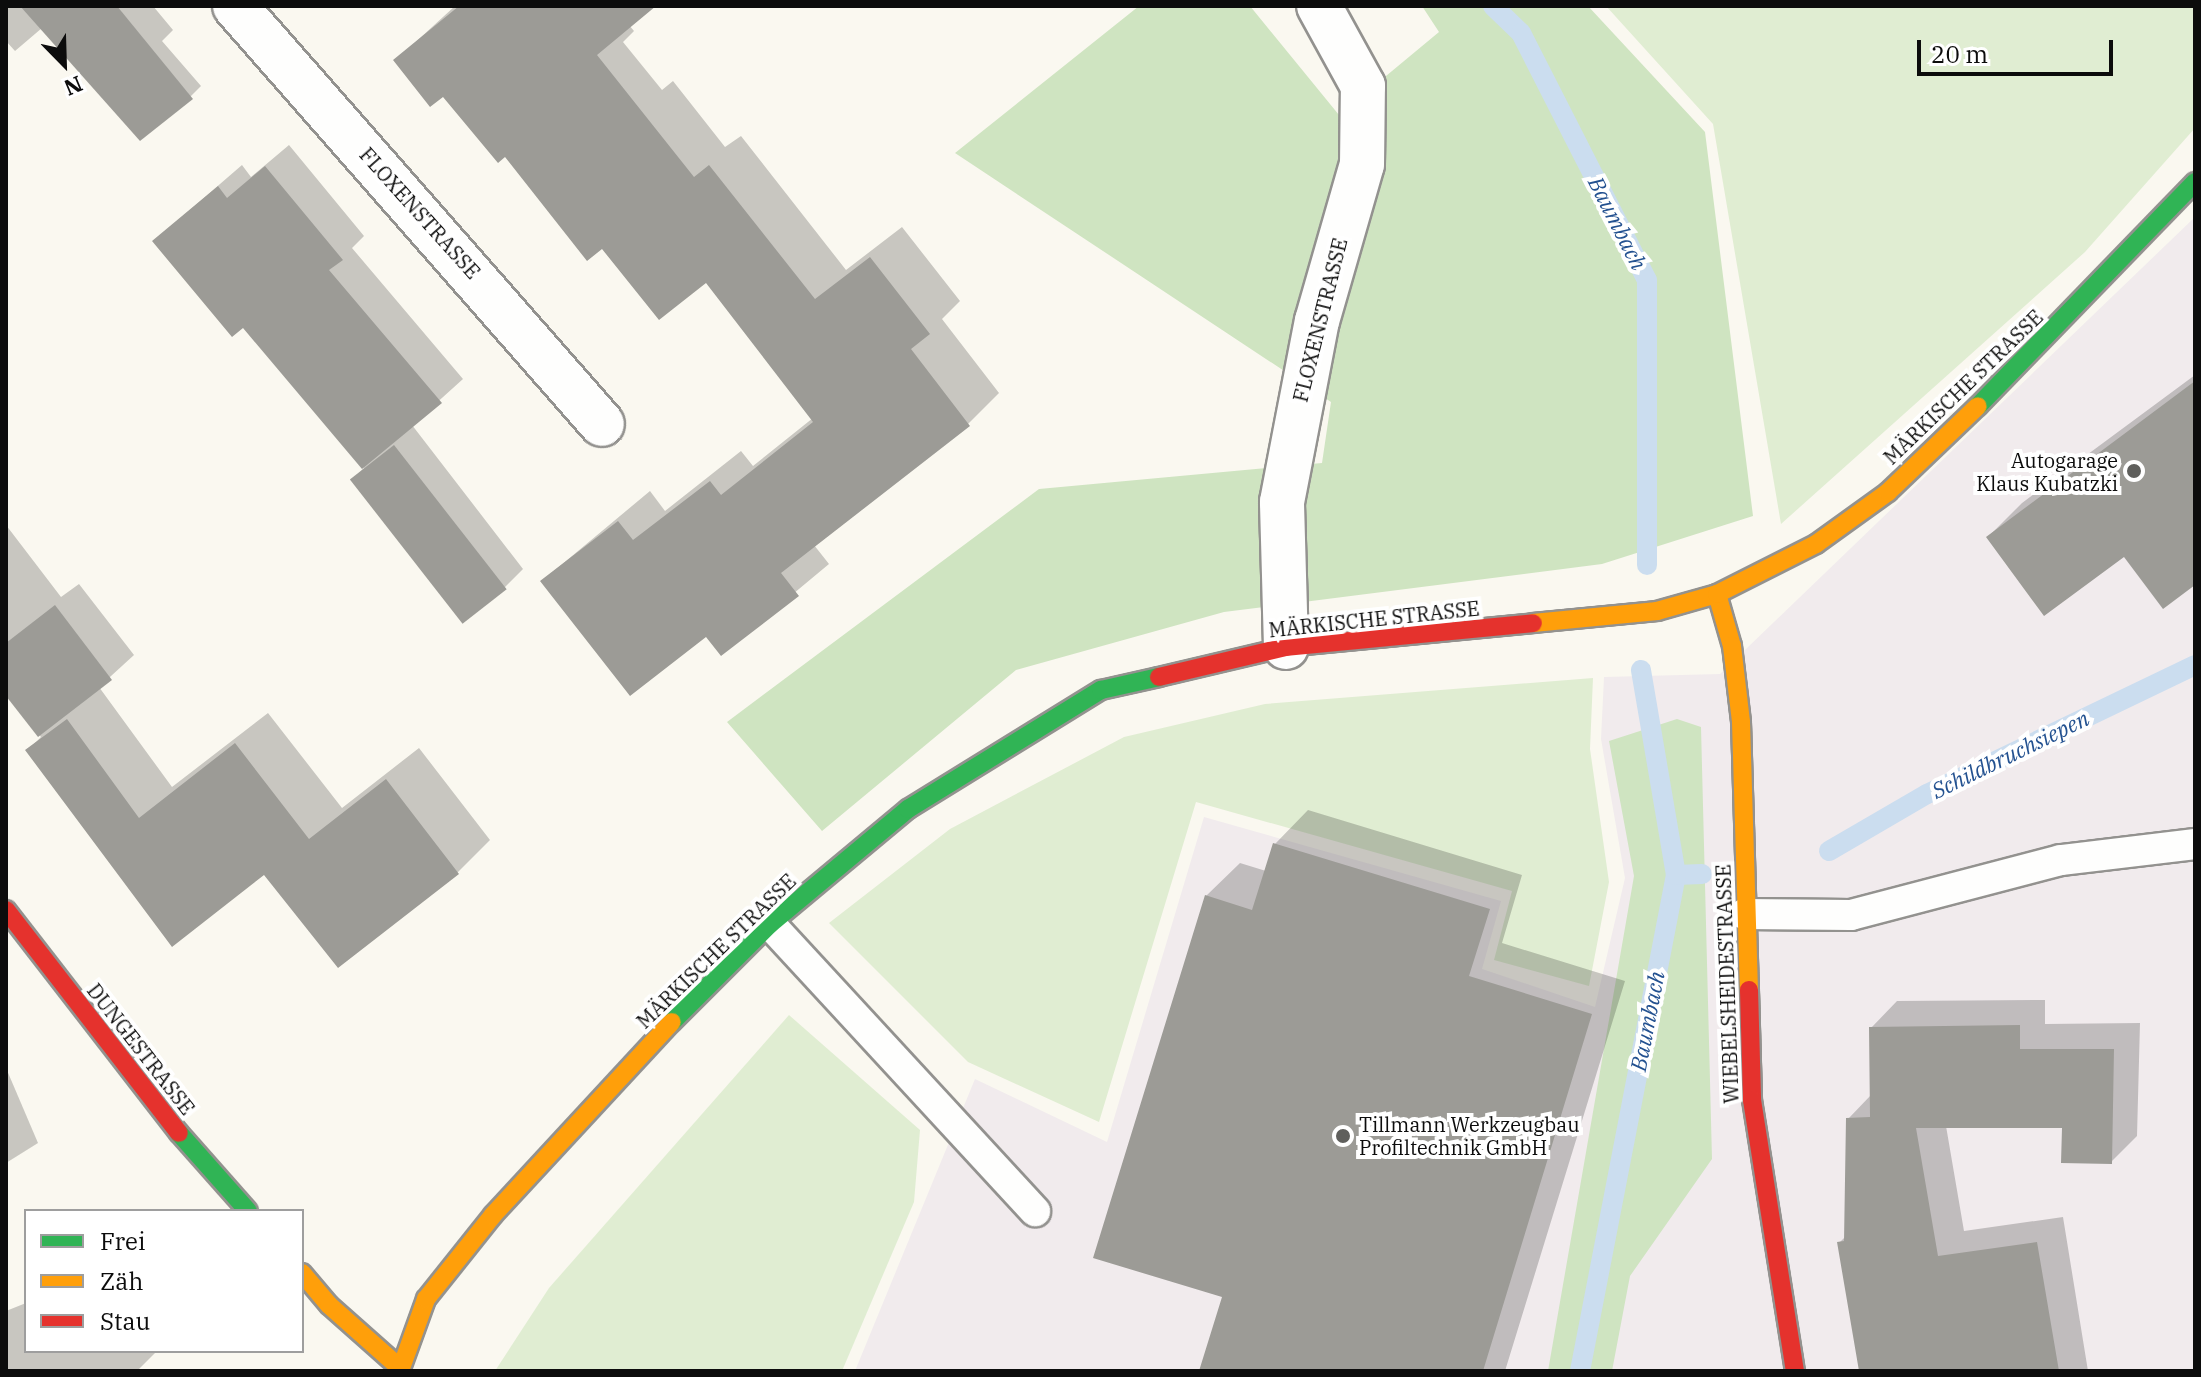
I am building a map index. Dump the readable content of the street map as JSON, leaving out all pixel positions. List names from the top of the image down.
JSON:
{
  "streets": {
    "main road": ["MÄRKISCHE STRASSE", "WIEBELSHEIDESTRASSE", "DUNGESTRASSE"],
    "street": ["FLOXENSTRASSE"]
  },
  "crossings": [
    ["FLOXENSTRASSE", "MÄRKISCHE STRASSE"],
    ["MÄRKISCHE STRASSE", "WIEBELSHEIDESTRASSE"]
  ],
  "water": ["Baumbach", "Schildbruchsiepen"],
  "places": ["Autogarage Klaus Kubatzki", "Tillmann Werkzeugbau Profiltechnik GmbH"],
  "legend": ["Frei", "Zäh", "Stau"],
  "scale_bar": "20 m",
  "north": "bottom right"
}
